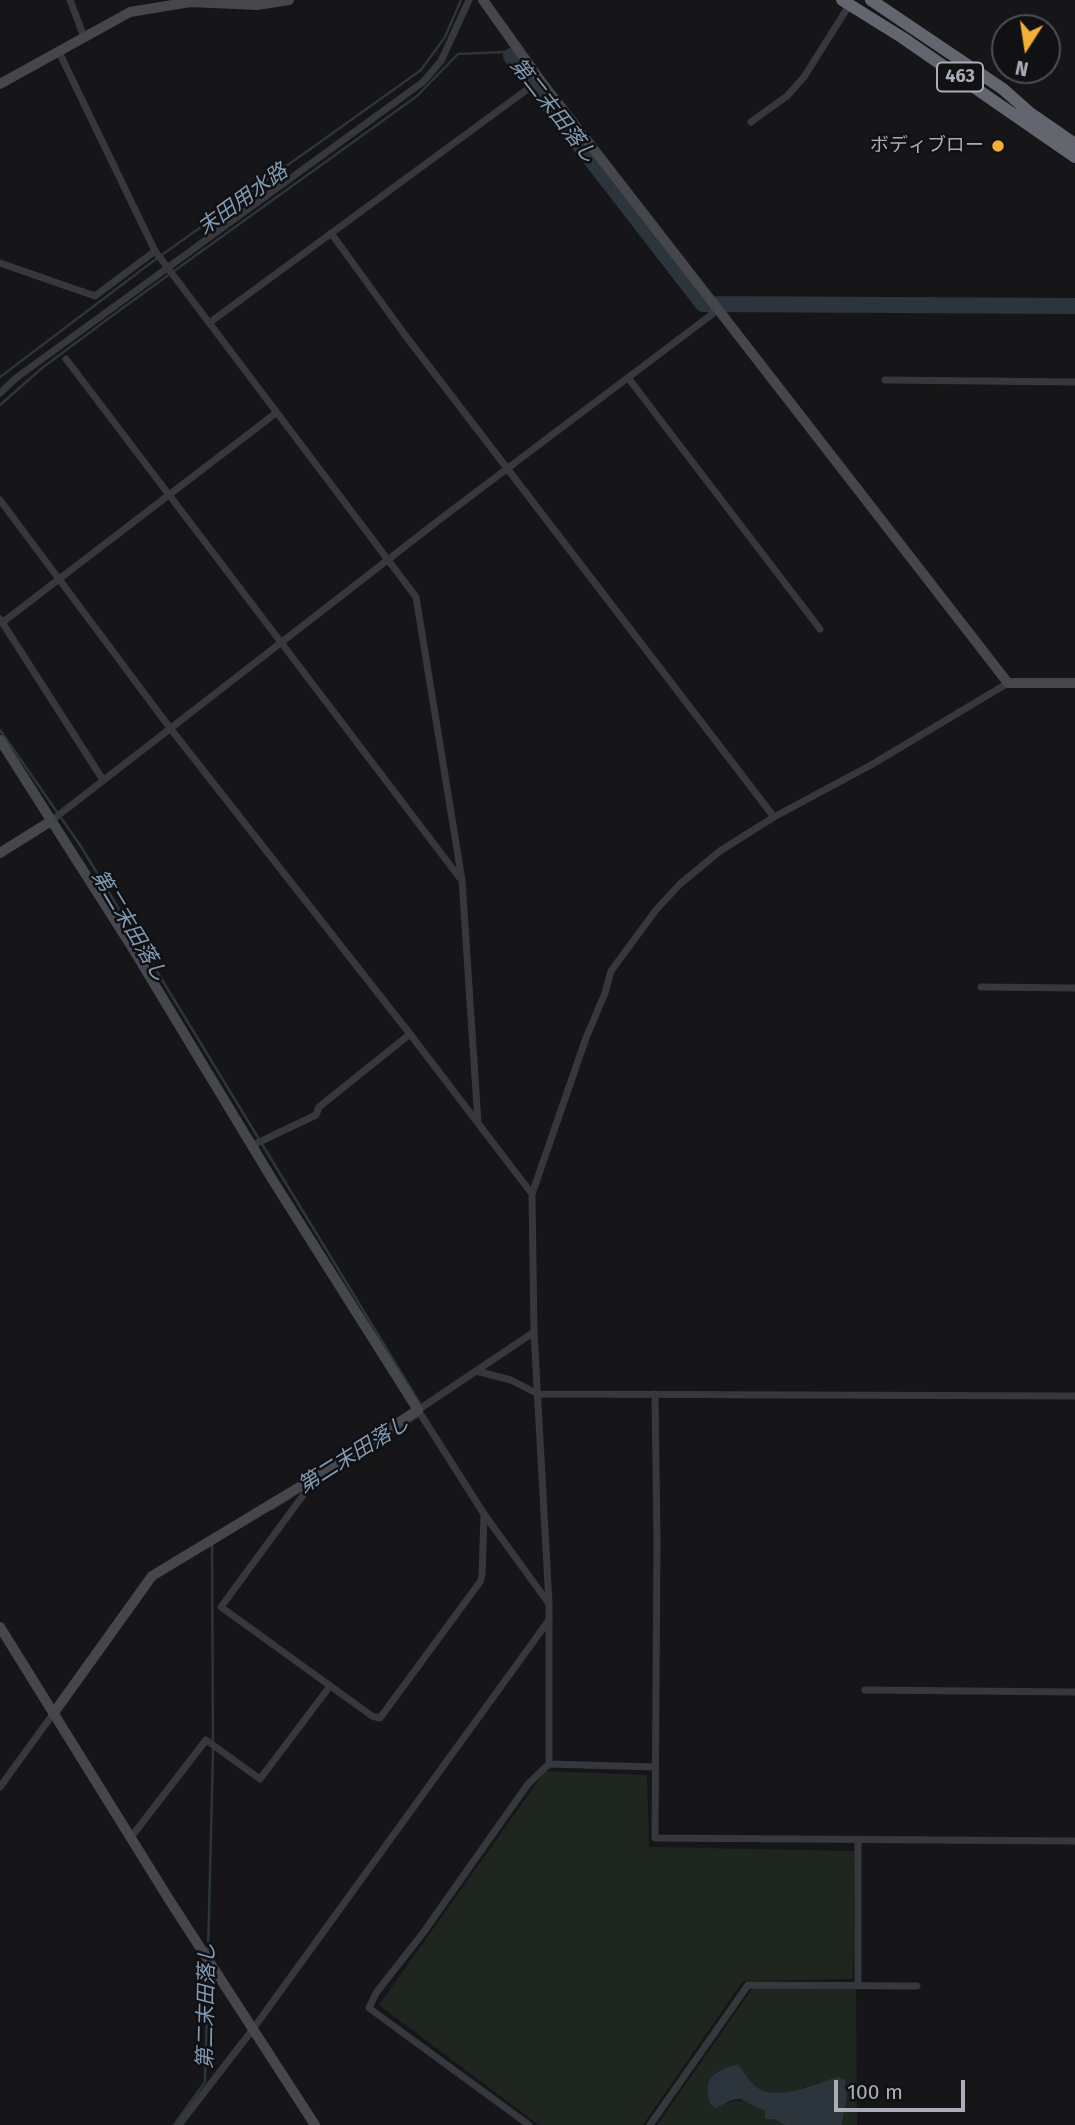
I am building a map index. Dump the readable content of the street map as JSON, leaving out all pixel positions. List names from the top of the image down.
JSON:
{
  "streets": {
    "highway": ["463"]
  },
  "water": ["第二末田落し", "末田用水路"],
  "places": ["ボディブロー"],
  "scale_bar": "100 m",
  "north": "bottom"
}
